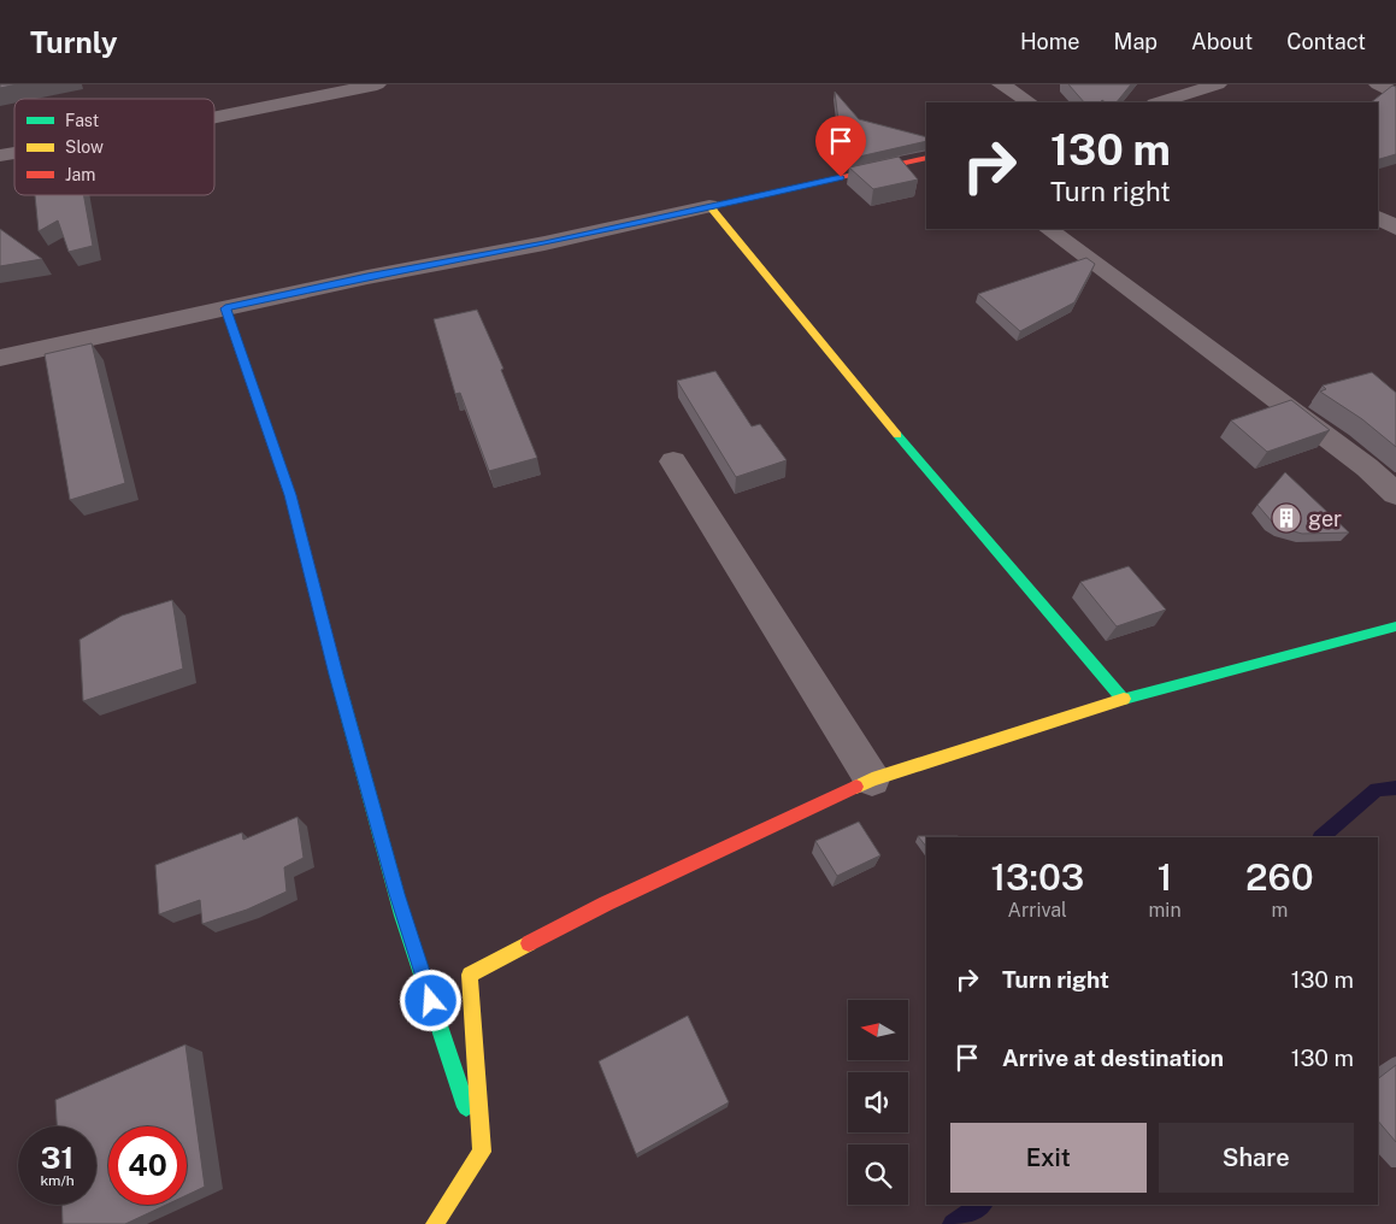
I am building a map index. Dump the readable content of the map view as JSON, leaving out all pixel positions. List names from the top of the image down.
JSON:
{
  "places": {
    "building": ["ger"]
  },
  "legend": ["Fast", "Slow", "Jam"],
  "north": "left",
  "page": {
    "header": "Turnly",
    "nav": [
      "Home",
      "Map",
      "About",
      "Contact"
    ],
    "turn": ["130 m", "Turn right"],
    "eta": [
      "13:03",
      "Arrival",
      "1",
      "min",
      "260",
      "m"
    ],
    "list": [
      {
        "name": "Turn right",
        "value": "130 m"
      },
      {
        "name": "Arrive at destination",
        "value": "130 m"
      }
    ],
    "buttons": ["Exit", "Share"],
    "speed": "31 km/h",
    "limit": "40"
  }
}
